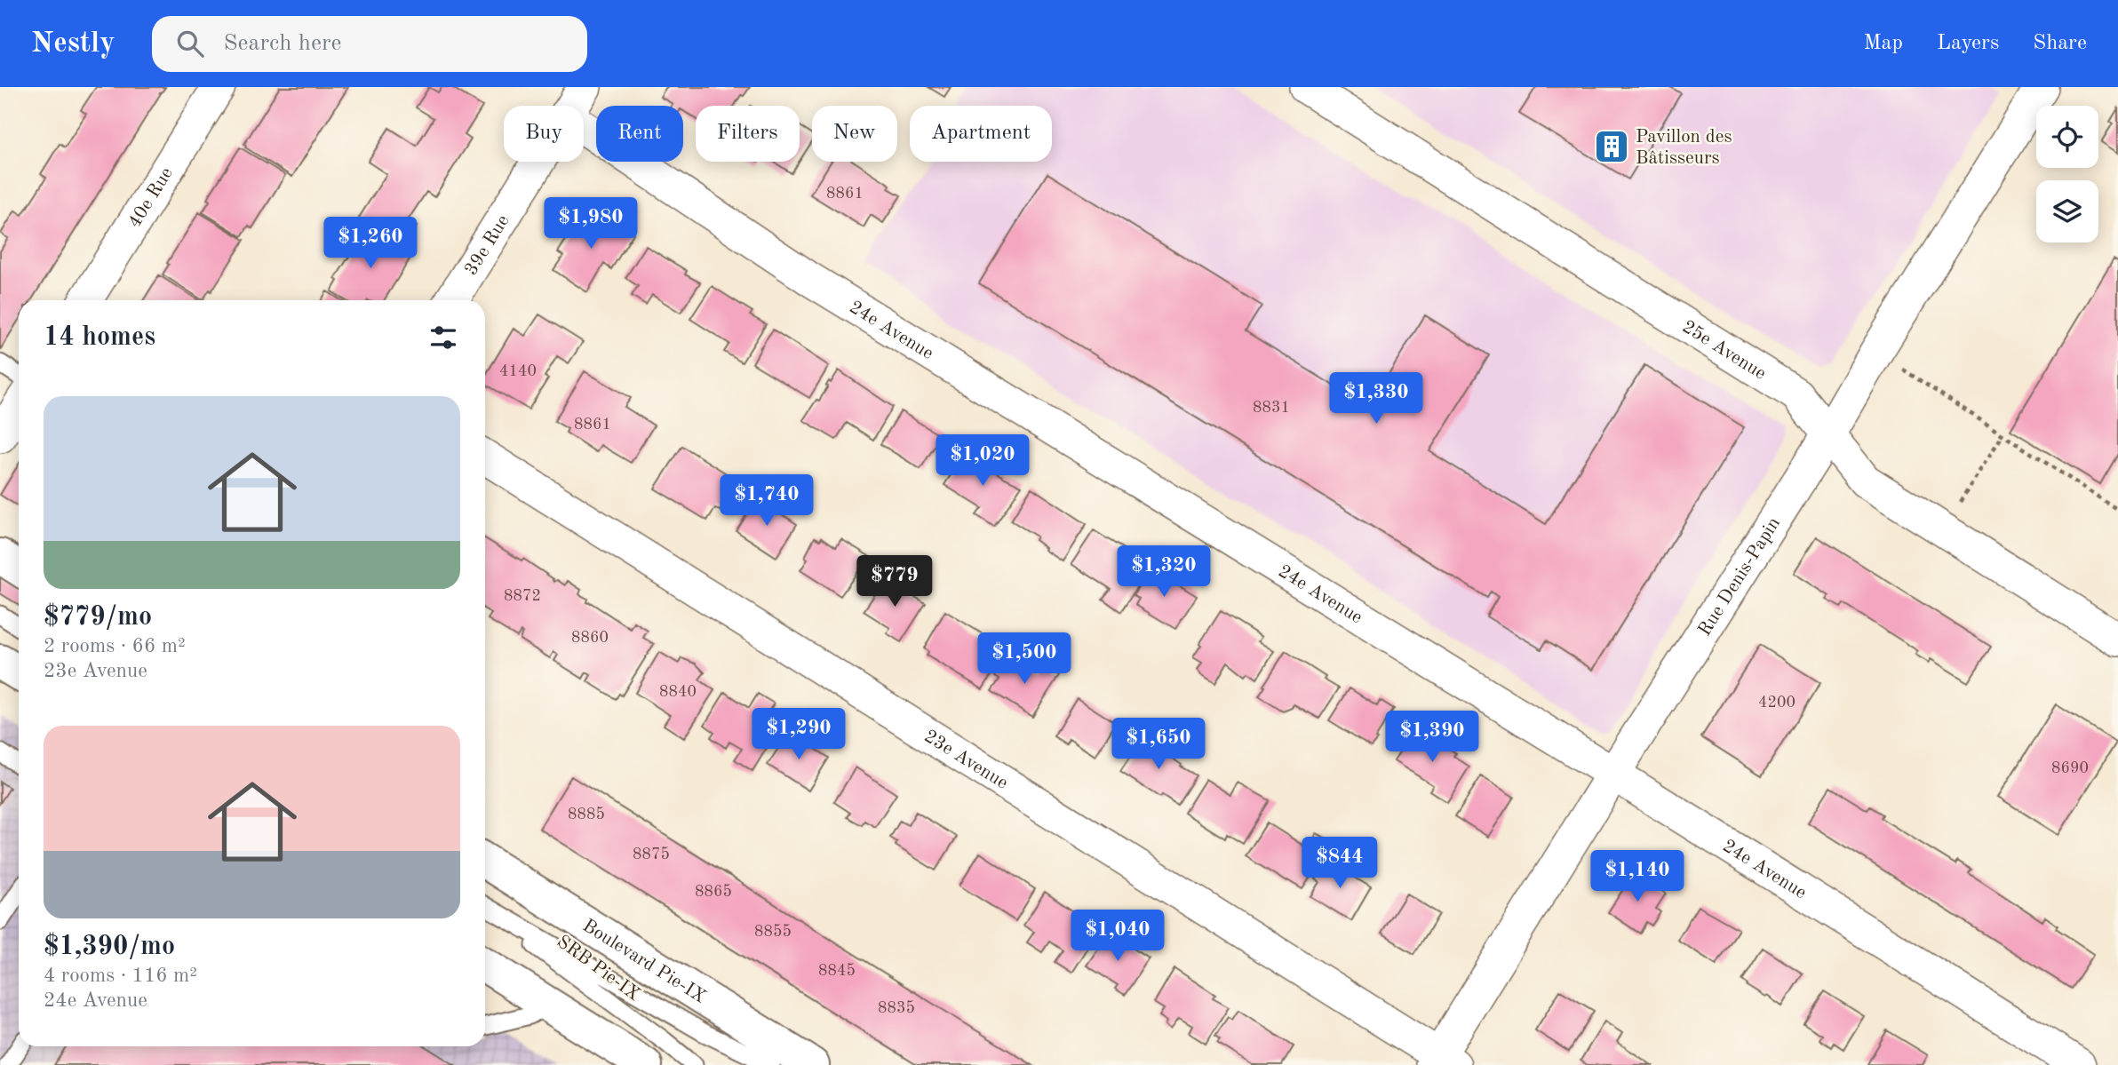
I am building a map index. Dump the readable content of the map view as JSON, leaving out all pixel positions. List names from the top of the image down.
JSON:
{
  "streets": {
    "main road": ["Boulevard Pie-IX"],
    "street": [
      "40e Rue",
      "39e Rue",
      "24e Avenue",
      "25e Avenue",
      "Rue Denis-Papin",
      "23e Avenue"
    ],
    "lane": ["SRB Pie-IX"]
  },
  "crossings": [
    ["24e Avenue", "Rue Denis-Papin"],
    ["25e Avenue", "Rue Denis-Papin"],
    ["Rue Denis-Papin", "23e Avenue"]
  ],
  "places": {
    "building": ["Pavillon des Bâtisseurs"]
  },
  "house_numbers": [
    "8861",
    "4140",
    "8831",
    "8861",
    "8872",
    "8860",
    "8840",
    "4200",
    "8690",
    "8885",
    "8875",
    "8865",
    "8855",
    "8845",
    "8835"
  ],
  "page": {
    "header": "Nestly",
    "search": "Search here",
    "nav": ["Map", "Layers", "Share"],
    "chip": [
      "Buy",
      "Rent",
      "Filters",
      "New",
      "Apartment"
    ],
    "price": [
      "$1,980",
      "$1,260",
      "$1,330",
      "$1,020",
      "$1,740",
      "$1,320",
      "$779",
      "$1,500",
      "$1,290",
      "$1,390",
      "$1,650",
      "$844",
      "$1,140",
      "$1,040"
    ],
    "heading": "14 homes",
    "list": [
      {
        "name": "$779/mo",
        "note": "2 rooms · 66 m² · 23e Avenue"
      },
      {
        "name": "$1,390/mo",
        "note": "4 rooms · 116 m² · 24e Avenue"
      }
    ]
  }
}
